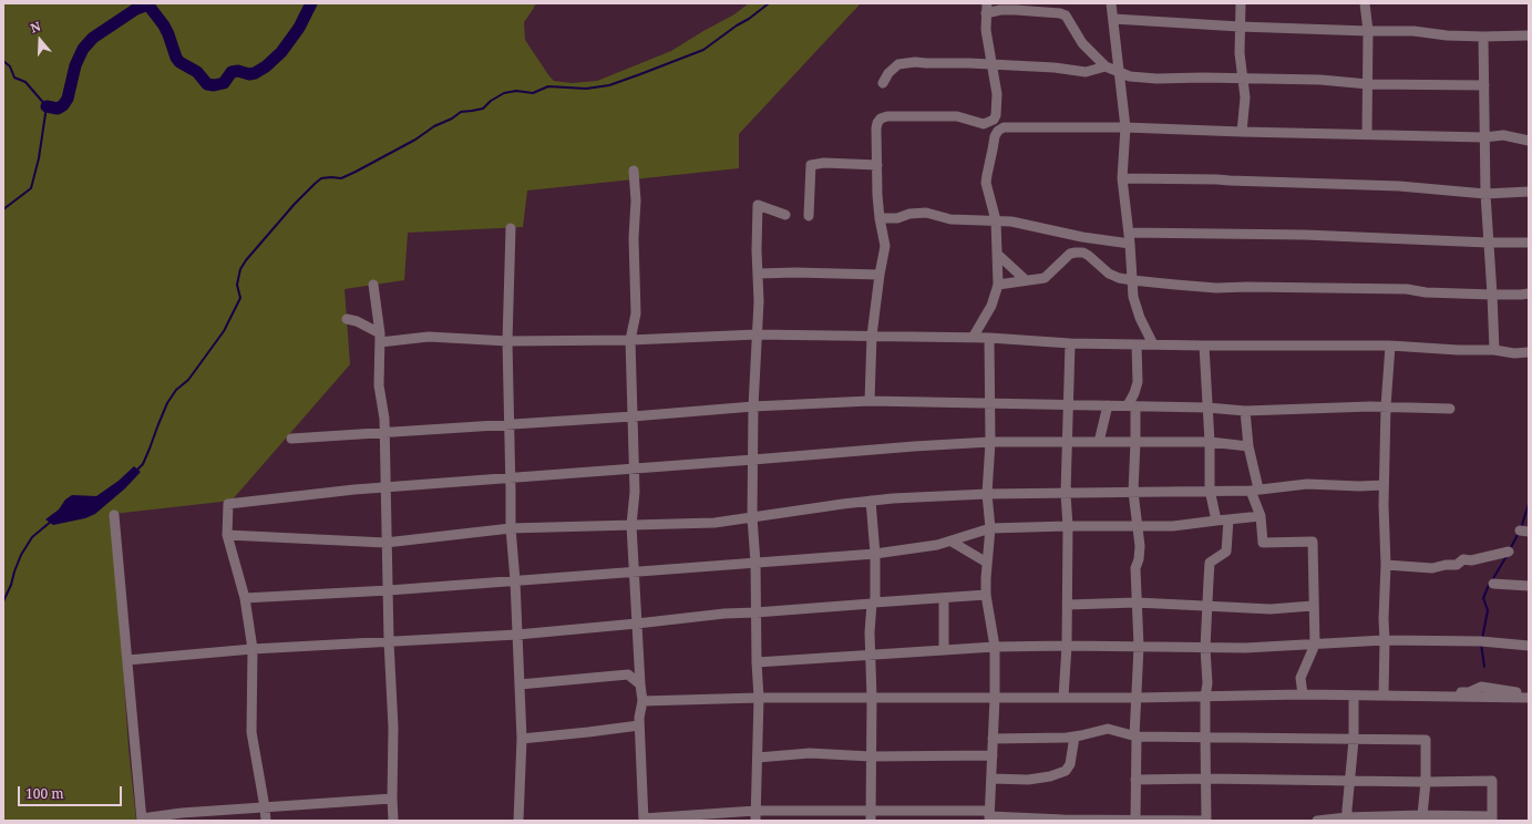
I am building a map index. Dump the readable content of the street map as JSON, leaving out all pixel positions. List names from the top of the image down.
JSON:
{
  "scale_bar": "100 m",
  "north": "top"
}
